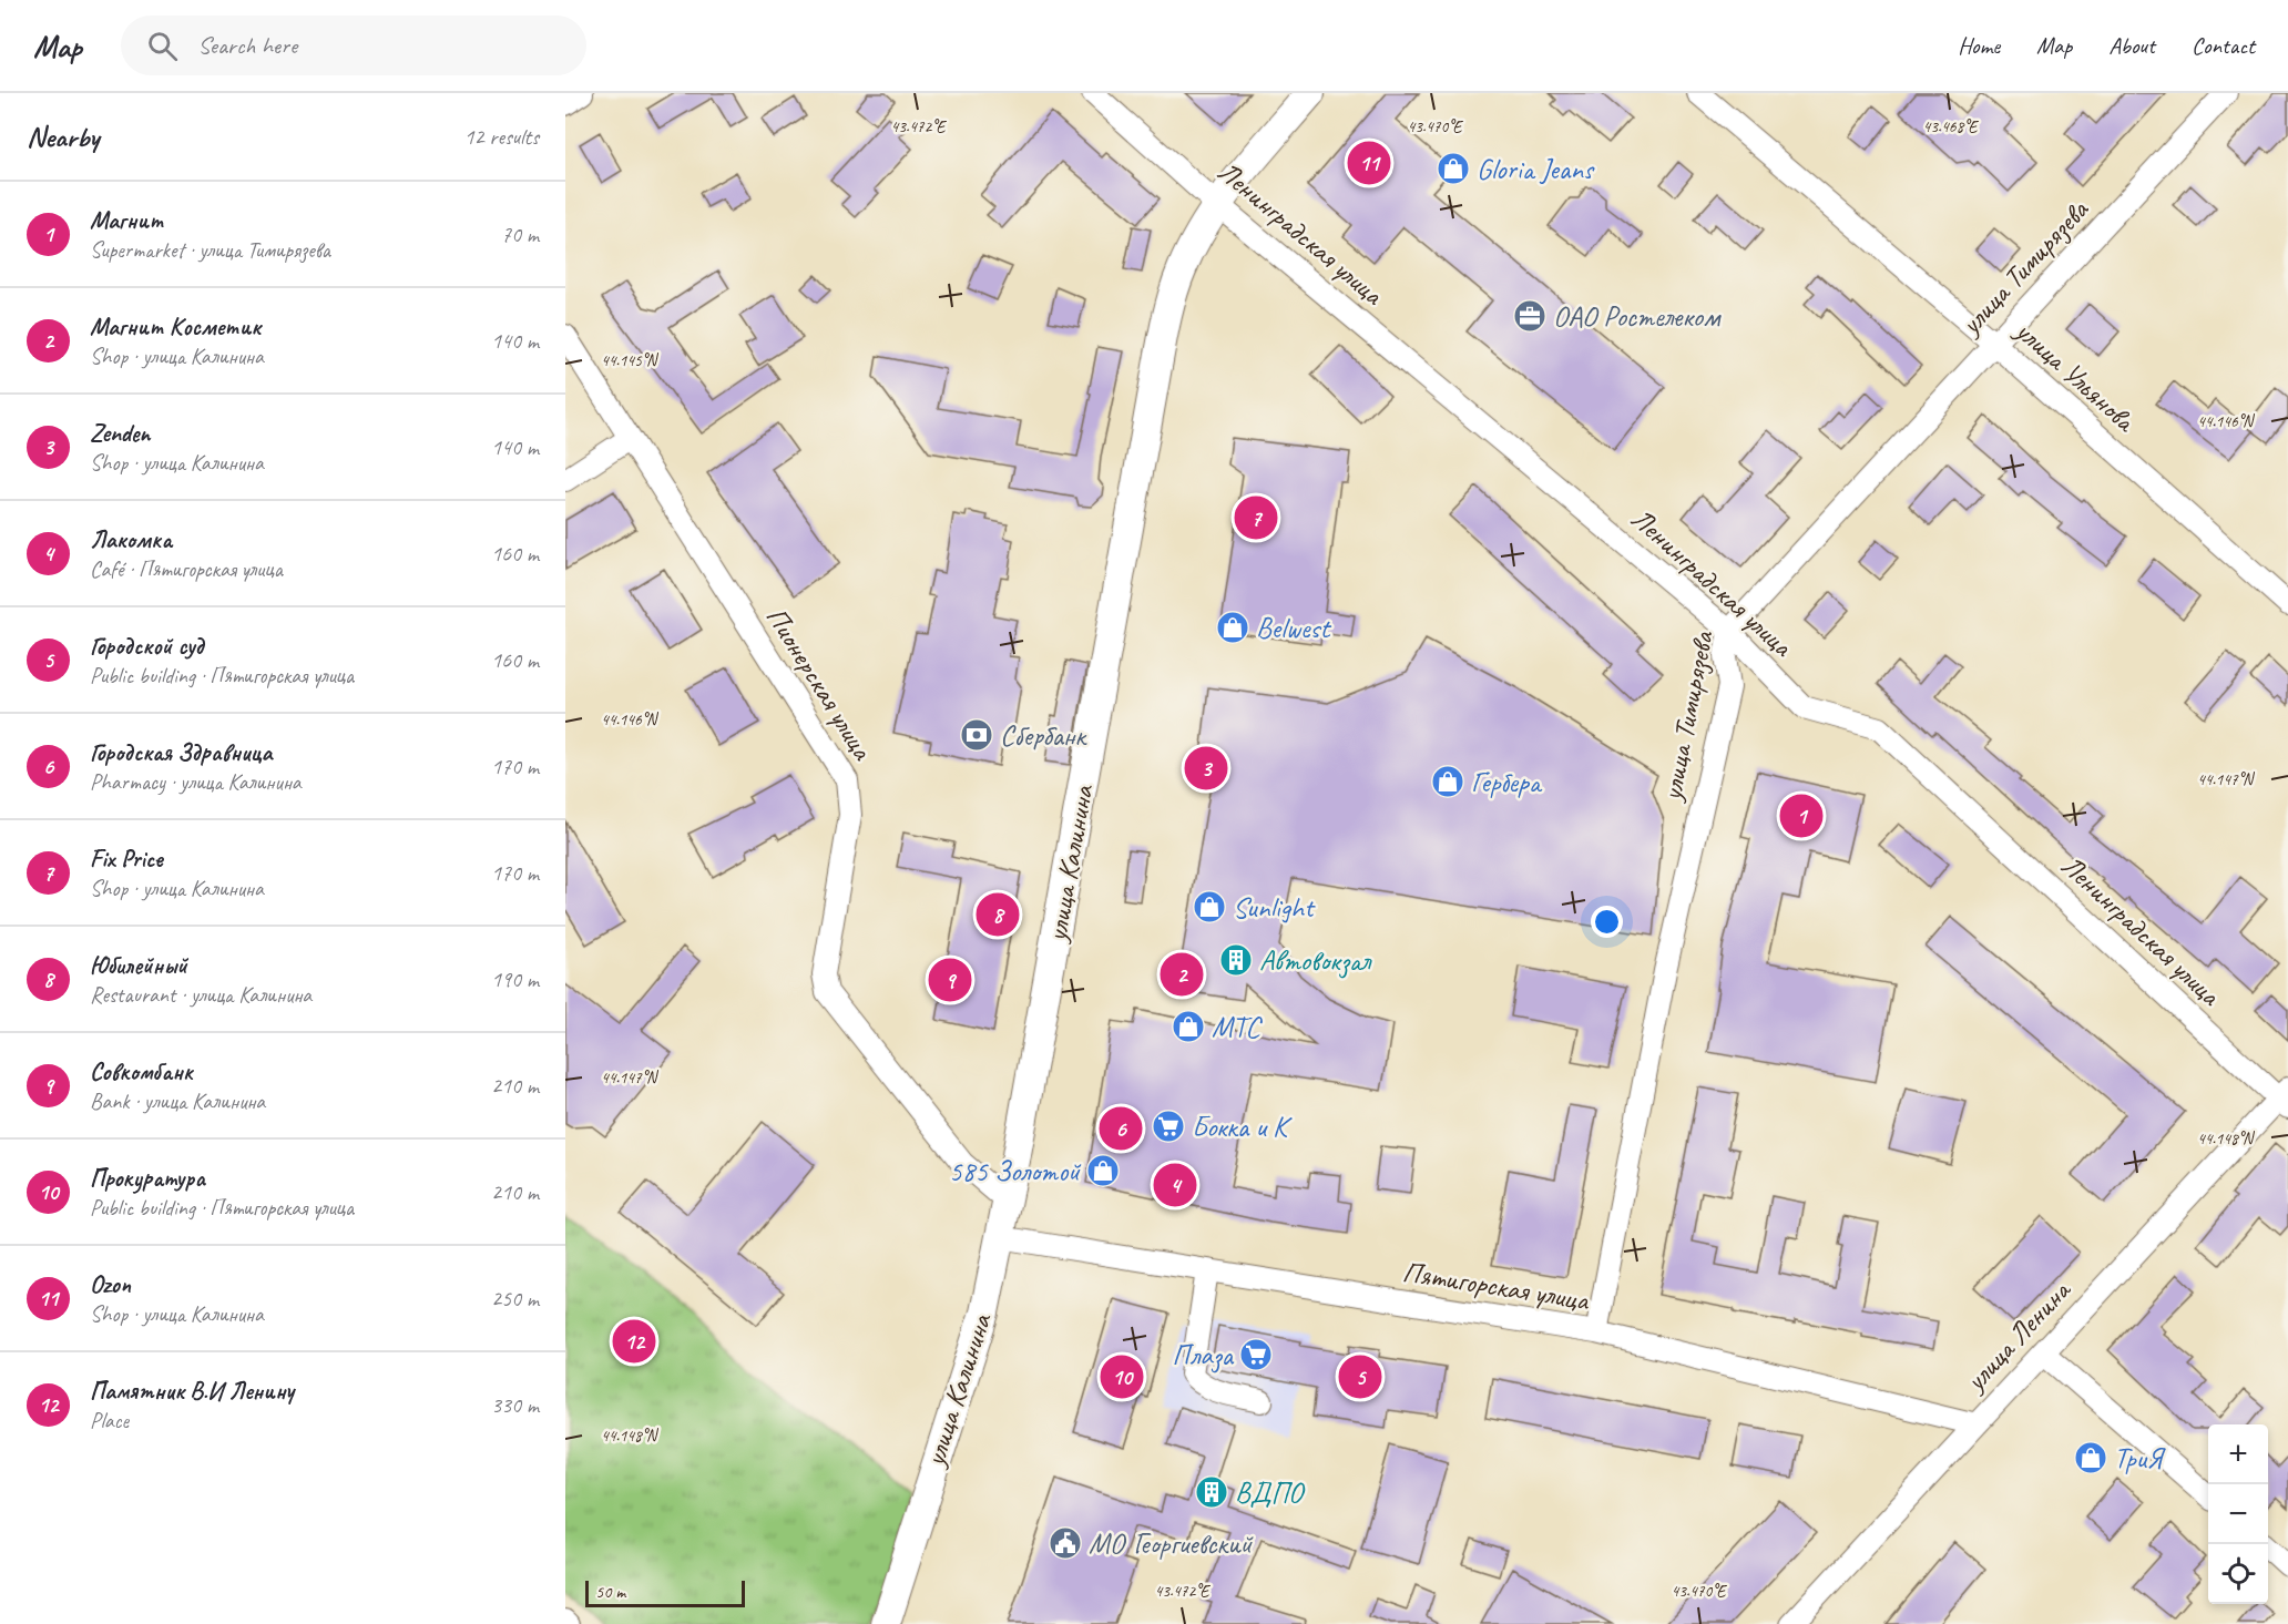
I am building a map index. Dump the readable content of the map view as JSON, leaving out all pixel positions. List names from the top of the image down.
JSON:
{
  "streets": {
    "main road": ["улица Калинина"],
    "street": [
      "Ленинградская улица",
      "улица Тимирязева",
      "улица Ульянова",
      "Пионерская улица",
      "Пятигорская улица",
      "улица Ленина"
    ]
  },
  "crossings": [
    ["Ленинградская улица", "улица Тимирязева"],
    ["Ленинградская улица", "улица Калинина"],
    ["Ленинградская улица", "улица Ленина"],
    ["улица Тимирязева", "улица Ульянова"],
    ["улица Тимирязева", "Пятигорская улица"],
    ["Пионерская улица", "улица Калинина"],
    ["улица Калинина", "Пятигорская улица"],
    ["Пятигорская улица", "улица Ленина"]
  ],
  "places": {
    "shop": [
      "Gloria Jeans",
      "Belwest",
      "Гербера",
      "Sunlight",
      "МТС",
      "585 Золотой",
      "ТриЯ"
    ],
    "office": ["ОАО Ростелеком"],
    "bank": ["Сбербанк"],
    "building": ["Автовокзал", "ВДПО"],
    "supermarket": ["Бокка и К", "Плаза"],
    "public building": ["МО Георгиевский"]
  },
  "scale_bar": "50 m",
  "page": {
    "header": "Map",
    "search": "Search here",
    "nav": [
      "Home",
      "Map",
      "About",
      "Contact"
    ],
    "heading": ["Nearby", "12 results"],
    "pins": [
      "11",
      "7",
      "3",
      "1",
      "8",
      "2",
      "9",
      "6",
      "4",
      "12",
      "5",
      "10"
    ],
    "list": [
      {
        "mark": "1",
        "name": "Магнит",
        "note": "Supermarket · улица Тимирязева",
        "value": "70 m"
      },
      {
        "mark": "2",
        "name": "Магнит Косметик",
        "note": "Shop · улица Калинина",
        "value": "140 m"
      },
      {
        "mark": "3",
        "name": "Zenden",
        "note": "Shop · улица Калинина",
        "value": "140 m"
      },
      {
        "mark": "4",
        "name": "Лакомка",
        "note": "Café · Пятигорская улица",
        "value": "160 m"
      },
      {
        "mark": "5",
        "name": "Городской суд",
        "note": "Public building · Пятигорская улица",
        "value": "160 m"
      },
      {
        "mark": "6",
        "name": "Городская Здравница",
        "note": "Pharmacy · улица Калинина",
        "value": "170 m"
      },
      {
        "mark": "7",
        "name": "Fix Price",
        "note": "Shop · улица Калинина",
        "value": "170 m"
      },
      {
        "mark": "8",
        "name": "Юбилейный",
        "note": "Restaurant · улица Калинина",
        "value": "190 m"
      },
      {
        "mark": "9",
        "name": "Совкомбанк",
        "note": "Bank · улица Калинина",
        "value": "210 m"
      },
      {
        "mark": "10",
        "name": "Прокуратура",
        "note": "Public building · Пятигорская улица",
        "value": "210 m"
      },
      {
        "mark": "11",
        "name": "Ozon",
        "note": "Shop · улица Калинина",
        "value": "250 m"
      },
      {
        "mark": "12",
        "name": "Памятник В.И Ленину",
        "note": "Place",
        "value": "330 m"
      }
    ],
    "map_buttons": ["+", "−"],
    "scale": "50 m"
  },
  "coordinates": [
    "43.472°E",
    "43.470°E",
    "43.468°E",
    "44.145°N",
    "44.146°N",
    "44.147°N",
    "44.148°N"
  ]
}
